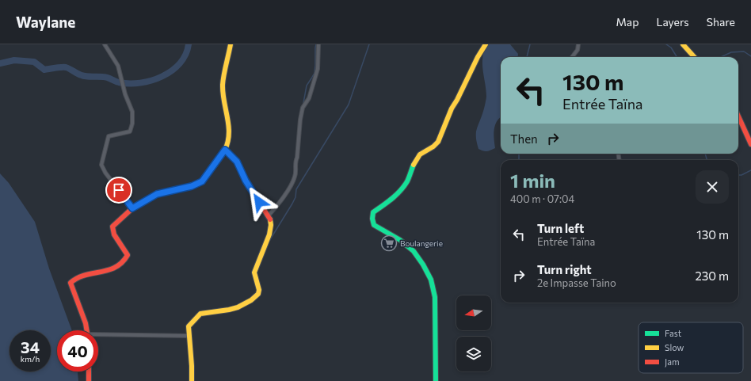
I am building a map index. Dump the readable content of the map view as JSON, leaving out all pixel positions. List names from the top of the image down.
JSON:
{
  "places": {
    "supermarket": ["Boulangerie"]
  },
  "legend": ["Fast", "Slow", "Jam"],
  "north": "left",
  "page": {
    "header": "Waylane",
    "nav": ["Map", "Layers", "Share"],
    "turn": ["130 m", "Entrée Taïna"],
    "then": "Then",
    "heading": ["1 min", "400 m · 07:04"],
    "list": [
      {
        "name": "Turn left",
        "note": "Entrée Taïna",
        "value": "130 m"
      },
      {
        "name": "Turn right",
        "note": "2e Impasse Taino",
        "value": "230 m"
      }
    ],
    "speed": "34 km/h",
    "limit": "40"
  }
}
